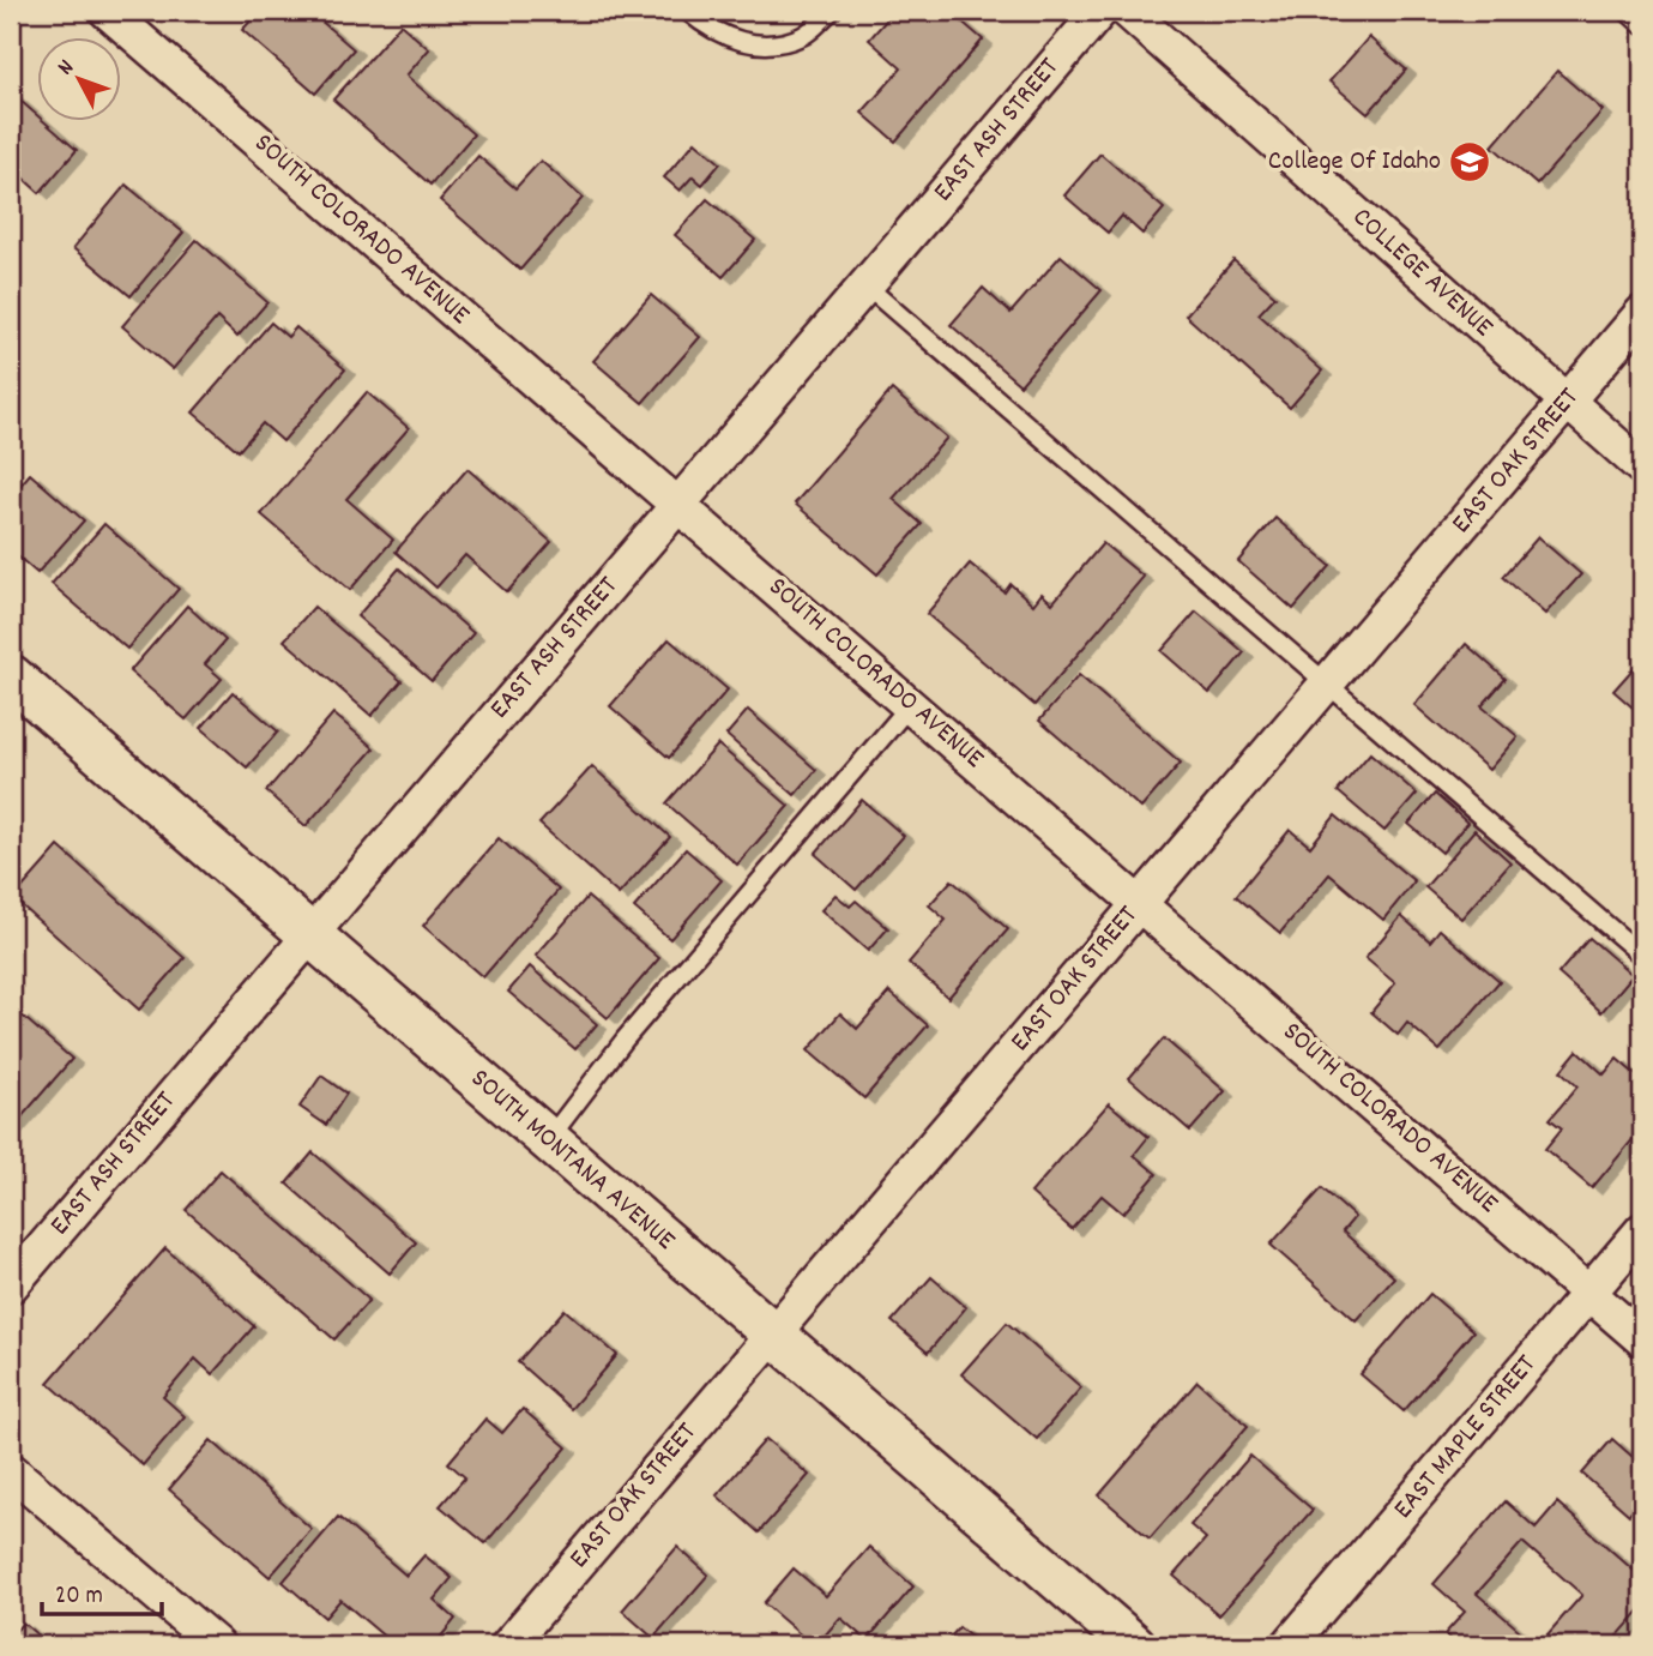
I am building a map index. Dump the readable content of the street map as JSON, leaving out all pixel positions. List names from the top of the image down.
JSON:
{
  "streets": {
    "street": [
      "EAST ASH STREET",
      "SOUTH COLORADO AVENUE",
      "COLLEGE AVENUE",
      "EAST OAK STREET",
      "SOUTH MONTANA AVENUE",
      "EAST MAPLE STREET"
    ]
  },
  "crossings": [
    ["EAST ASH STREET", "SOUTH COLORADO AVENUE"],
    ["EAST ASH STREET", "SOUTH MONTANA AVENUE"],
    ["SOUTH COLORADO AVENUE", "EAST OAK STREET"],
    ["SOUTH COLORADO AVENUE", "EAST MAPLE STREET"],
    ["COLLEGE AVENUE", "EAST OAK STREET"],
    ["EAST OAK STREET", "SOUTH MONTANA AVENUE"]
  ],
  "places": {
    "school or university": ["College Of Idaho"]
  },
  "scale_bar": "20 m",
  "north": "top left"
}
